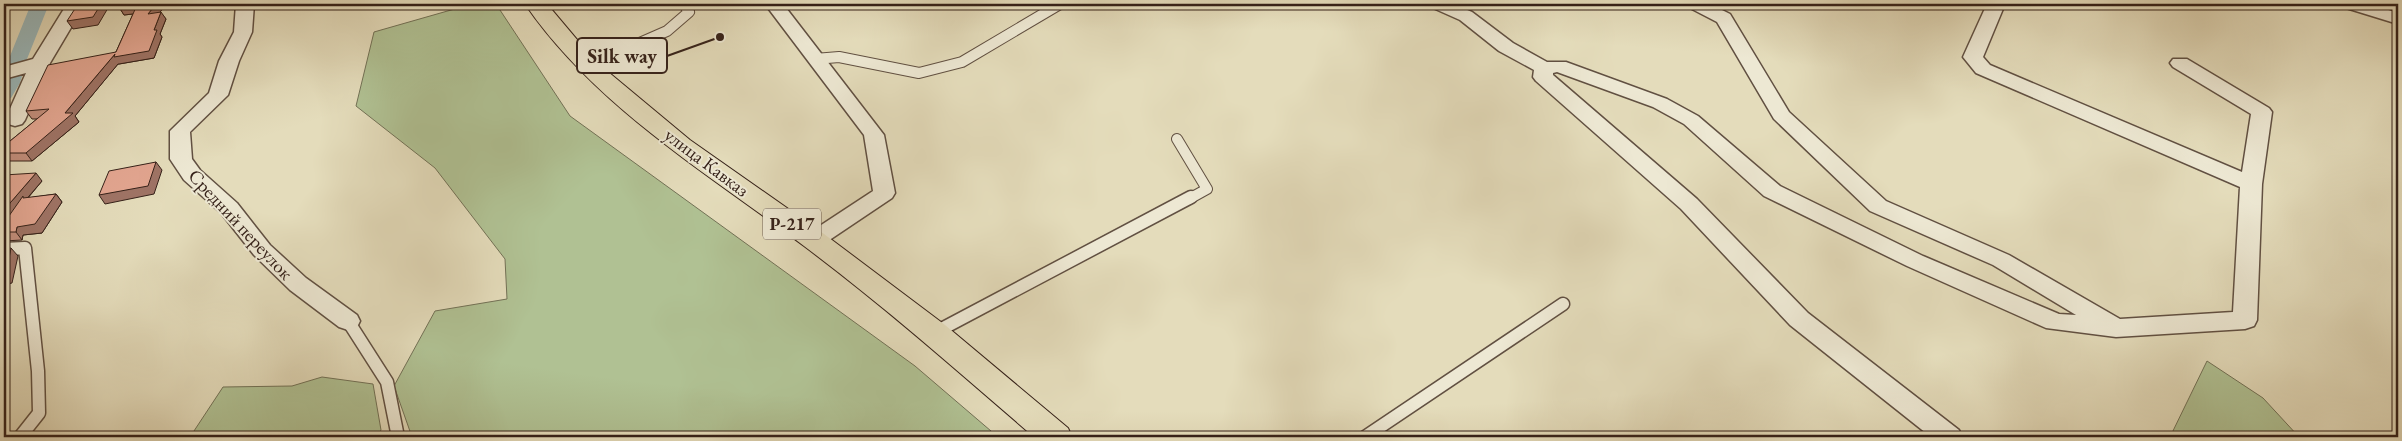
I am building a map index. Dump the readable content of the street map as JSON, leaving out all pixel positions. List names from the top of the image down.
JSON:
{
  "streets": {
    "highway": ["улица Кавказ", "Р-217"],
    "street": ["Средний переулок"]
  },
  "places": ["Silk way"]
}
